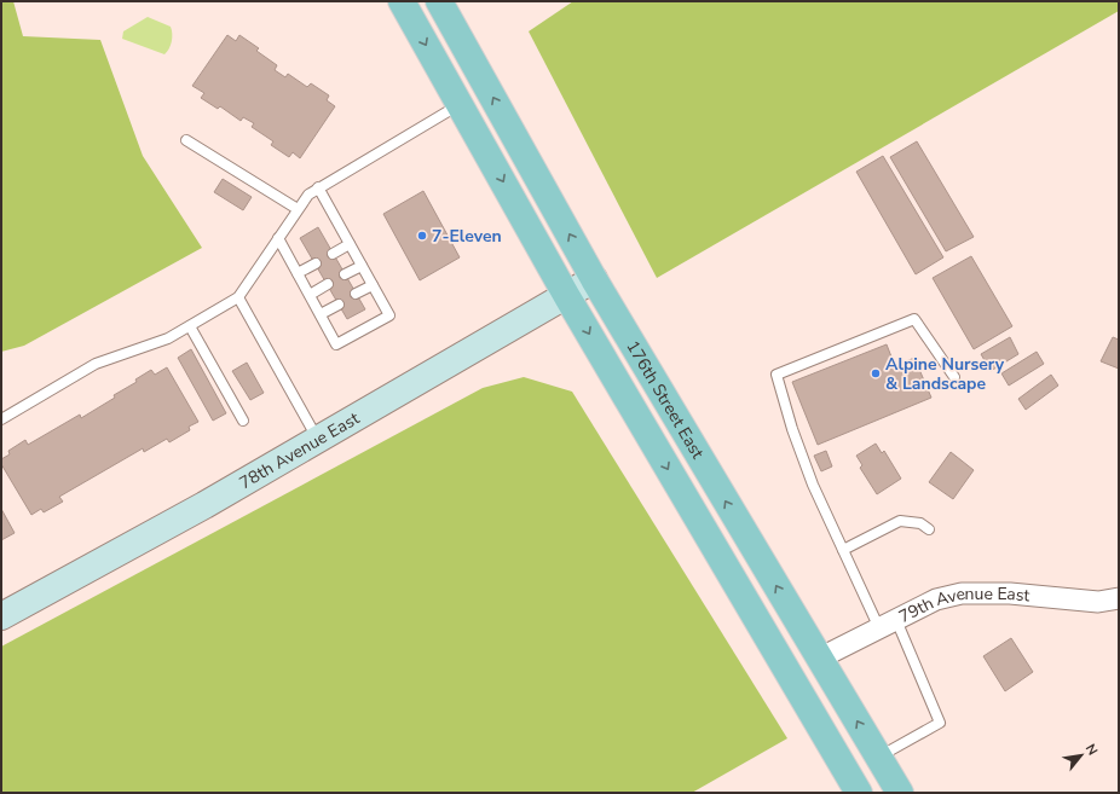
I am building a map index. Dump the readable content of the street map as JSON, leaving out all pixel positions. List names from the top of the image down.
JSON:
{
  "streets": {
    "main road": ["176th Street East"],
    "street": ["78th Avenue East", "79th Avenue East"]
  },
  "crossings": [
    ["176th Street East", "78th Avenue East"],
    ["176th Street East", "79th Avenue East"]
  ],
  "places": ["7-Eleven", "Alpine Nursery & Landscape"],
  "north": "top right"
}
